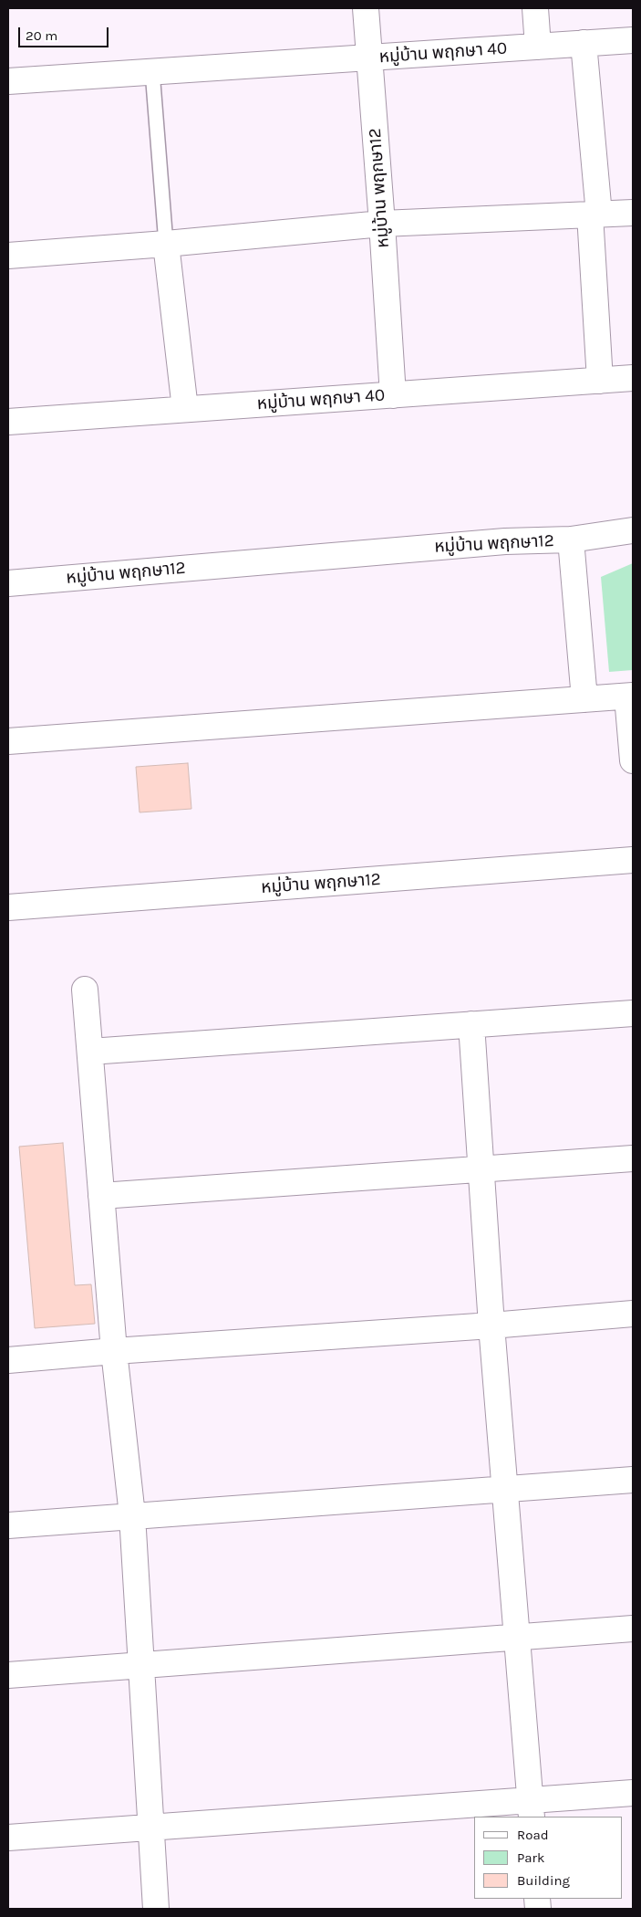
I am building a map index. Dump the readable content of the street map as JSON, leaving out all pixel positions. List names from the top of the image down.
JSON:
{
  "streets": {
    "street": ["หมู่บ้าน พฤกษา 40", "หมู่บ้าน พฤกษา12"]
  },
  "crossings": [
    ["หมู่บ้าน พฤกษา 40", "หมู่บ้าน พฤกษา12"]
  ],
  "legend": ["Road", "Park", "Building"],
  "scale_bar": "20 m"
}
